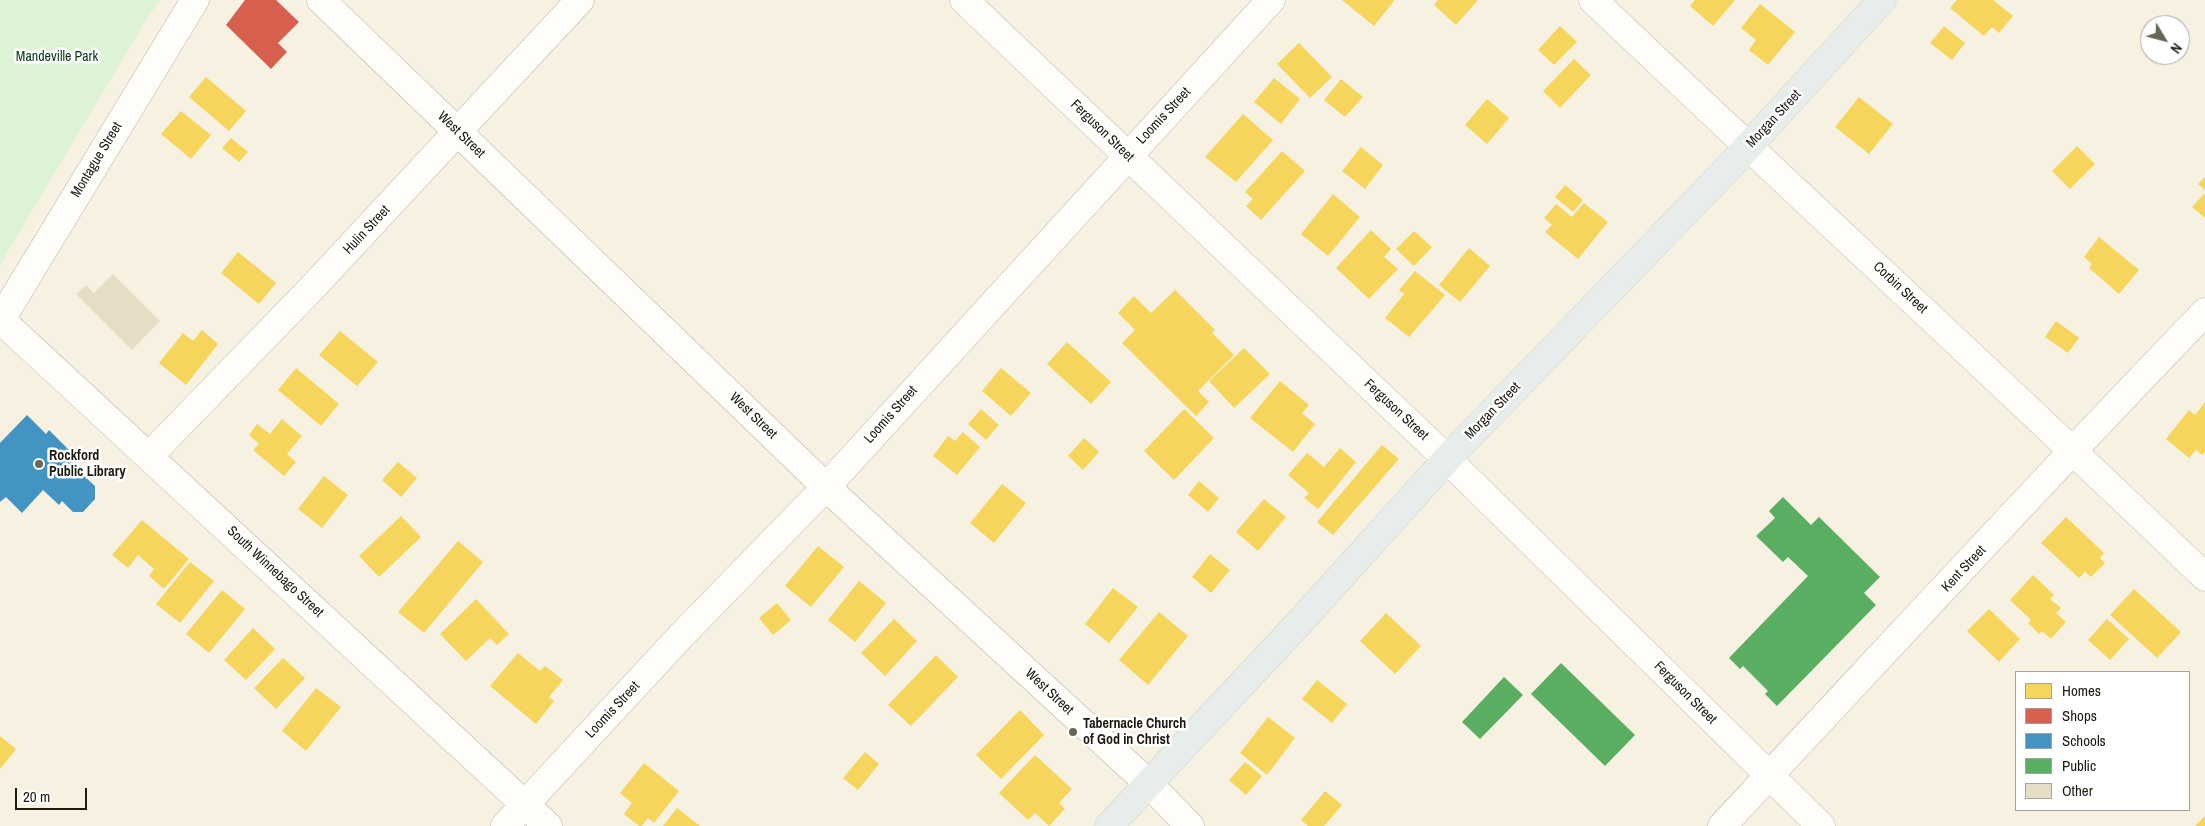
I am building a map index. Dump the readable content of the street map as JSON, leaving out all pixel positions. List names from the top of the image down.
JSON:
{
  "streets": {
    "main road": ["Morgan Street"],
    "street": [
      "Loomis Street",
      "Ferguson Street",
      "West Street",
      "Montague Street",
      "Hulin Street",
      "Corbin Street",
      "Kent Street",
      "South Winnebago Street"
    ]
  },
  "crossings": [
    ["Loomis Street", "Ferguson Street"],
    ["Loomis Street", "West Street"],
    ["Loomis Street", "South Winnebago Street"],
    ["Morgan Street", "Ferguson Street"],
    ["Morgan Street", "West Street"],
    ["Morgan Street", "Corbin Street"],
    ["Ferguson Street", "Kent Street"],
    ["West Street", "Hulin Street"],
    ["Montague Street", "South Winnebago Street"],
    ["Hulin Street", "South Winnebago Street"],
    ["Corbin Street", "Kent Street"]
  ],
  "parks": ["Mandeville Park"],
  "places": ["Rockford Public Library", "Tabernacle Church of God in Christ"],
  "legend": [
    "Homes",
    "Shops",
    "Schools",
    "Public",
    "Other"
  ],
  "scale_bar": "20 m",
  "north": "bottom right"
}
